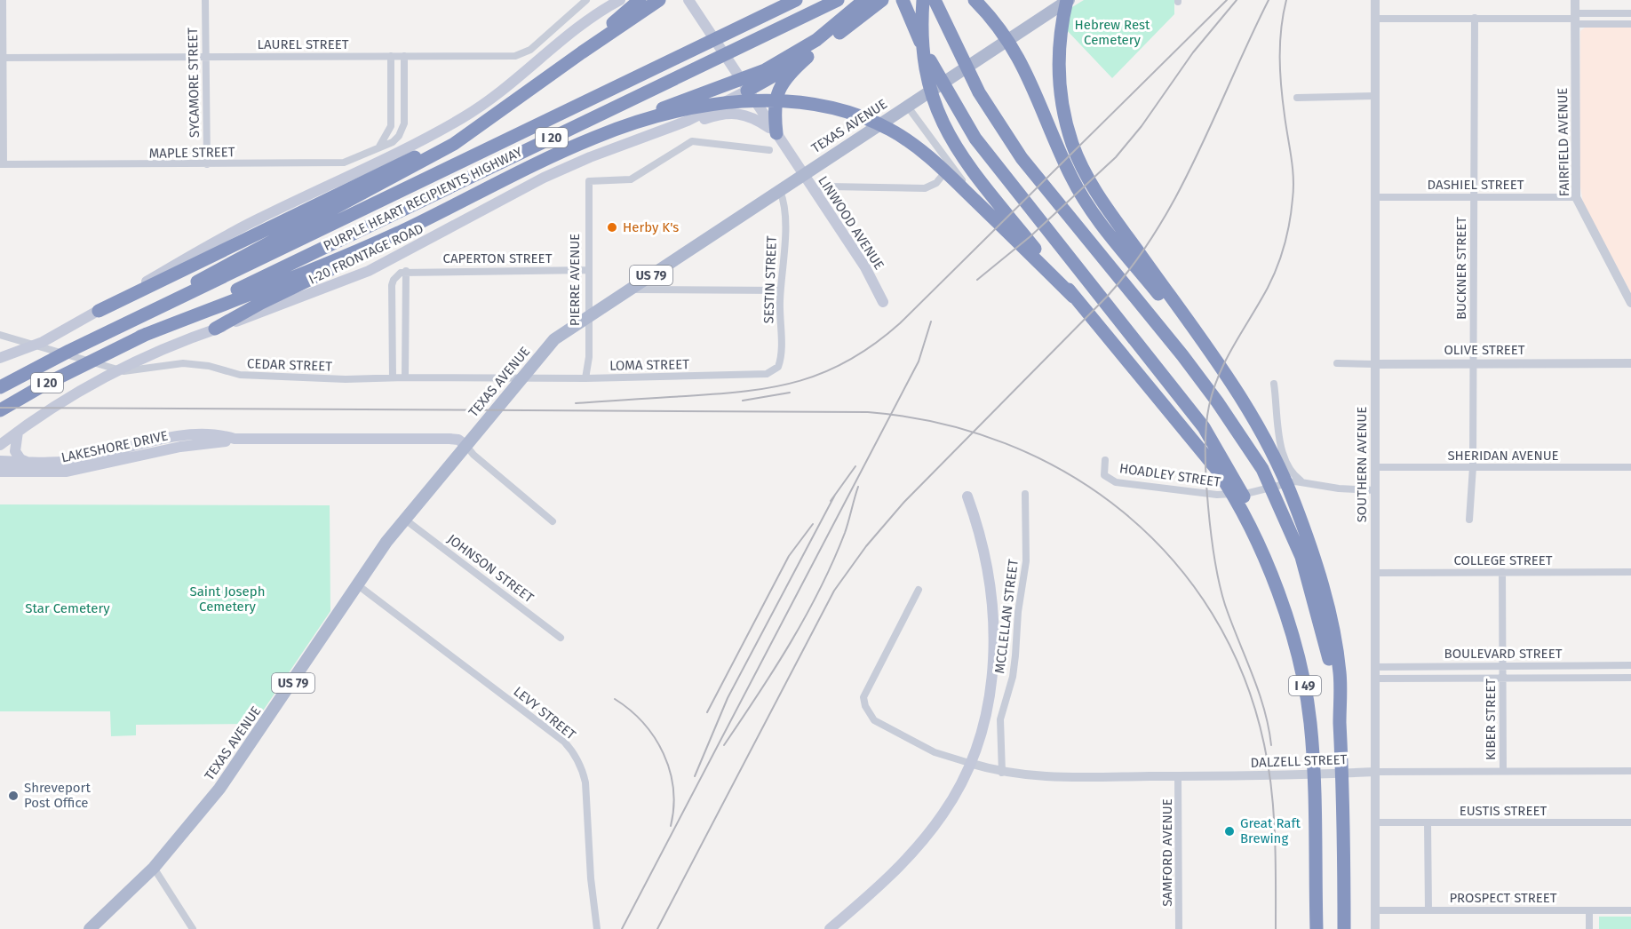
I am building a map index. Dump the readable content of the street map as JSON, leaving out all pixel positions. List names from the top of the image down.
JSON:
{
  "streets": {
    "highway": ["I 20", "PURPLE HEART RECIPIENTS HIGHWAY", "I 49"],
    "main road": [
      "TEXAS AVENUE",
      "LINWOOD AVENUE",
      "I-20 FRONTAGE ROAD",
      "US 79",
      "LAKESHORE DRIVE"
    ],
    "street": [
      "LAUREL STREET",
      "SYCAMORE STREET",
      "FAIRFIELD AVENUE",
      "MAPLE STREET",
      "DASHIEL STREET",
      "CAPERTON STREET",
      "BUCKNER STREET",
      "PIERRE AVENUE",
      "SESTIN STREET",
      "OLIVE STREET",
      "CEDAR STREET",
      "LOMA STREET",
      "SHERIDAN AVENUE",
      "SOUTHERN AVENUE",
      "HOADLEY STREET",
      "COLLEGE STREET",
      "JOHNSON STREET",
      "MCCLELLAN STREET",
      "BOULEVARD STREET",
      "LEVY STREET",
      "KIBER STREET",
      "DALZELL STREET",
      "EUSTIS STREET",
      "SAMFORD AVENUE",
      "PROSPECT STREET"
    ]
  },
  "crossings": [
    ["LAUREL STREET", "SYCAMORE STREET"],
    ["LAUREL STREET", "MAPLE STREET"],
    ["SYCAMORE STREET", "MAPLE STREET"],
    ["TEXAS AVENUE", "LINWOOD AVENUE"],
    ["TEXAS AVENUE", "PIERRE AVENUE"],
    ["TEXAS AVENUE", "SESTIN STREET"],
    ["TEXAS AVENUE", "CEDAR STREET"],
    ["TEXAS AVENUE", "LOMA STREET"],
    ["TEXAS AVENUE", "LAKESHORE DRIVE"],
    ["TEXAS AVENUE", "JOHNSON STREET"],
    ["TEXAS AVENUE", "LEVY STREET"],
    ["FAIRFIELD AVENUE", "DASHIEL STREET"],
    ["DASHIEL STREET", "BUCKNER STREET"],
    ["DASHIEL STREET", "SOUTHERN AVENUE"],
    ["LINWOOD AVENUE", "I-20 FRONTAGE ROAD"],
    ["CAPERTON STREET", "PIERRE AVENUE"],
    ["BUCKNER STREET", "OLIVE STREET"],
    ["BUCKNER STREET", "SHERIDAN AVENUE"],
    ["PIERRE AVENUE", "LOMA STREET"],
    ["SESTIN STREET", "LOMA STREET"],
    ["OLIVE STREET", "SOUTHERN AVENUE"],
    ["CEDAR STREET", "LOMA STREET"],
    ["SHERIDAN AVENUE", "SOUTHERN AVENUE"],
    ["SOUTHERN AVENUE", "HOADLEY STREET"],
    ["SOUTHERN AVENUE", "COLLEGE STREET"],
    ["SOUTHERN AVENUE", "BOULEVARD STREET"],
    ["SOUTHERN AVENUE", "DALZELL STREET"],
    ["SOUTHERN AVENUE", "EUSTIS STREET"],
    ["SOUTHERN AVENUE", "PROSPECT STREET"],
    ["COLLEGE STREET", "KIBER STREET"],
    ["MCCLELLAN STREET", "DALZELL STREET"],
    ["BOULEVARD STREET", "KIBER STREET"],
    ["KIBER STREET", "DALZELL STREET"],
    ["DALZELL STREET", "SAMFORD AVENUE"]
  ],
  "parks": ["Hebrew Rest Cemetery", "Saint Joseph Cemetery", "Star Cemetery"],
  "places": ["Herby K's", "Shreveport Post Office", "Great Raft Brewing"]
}
